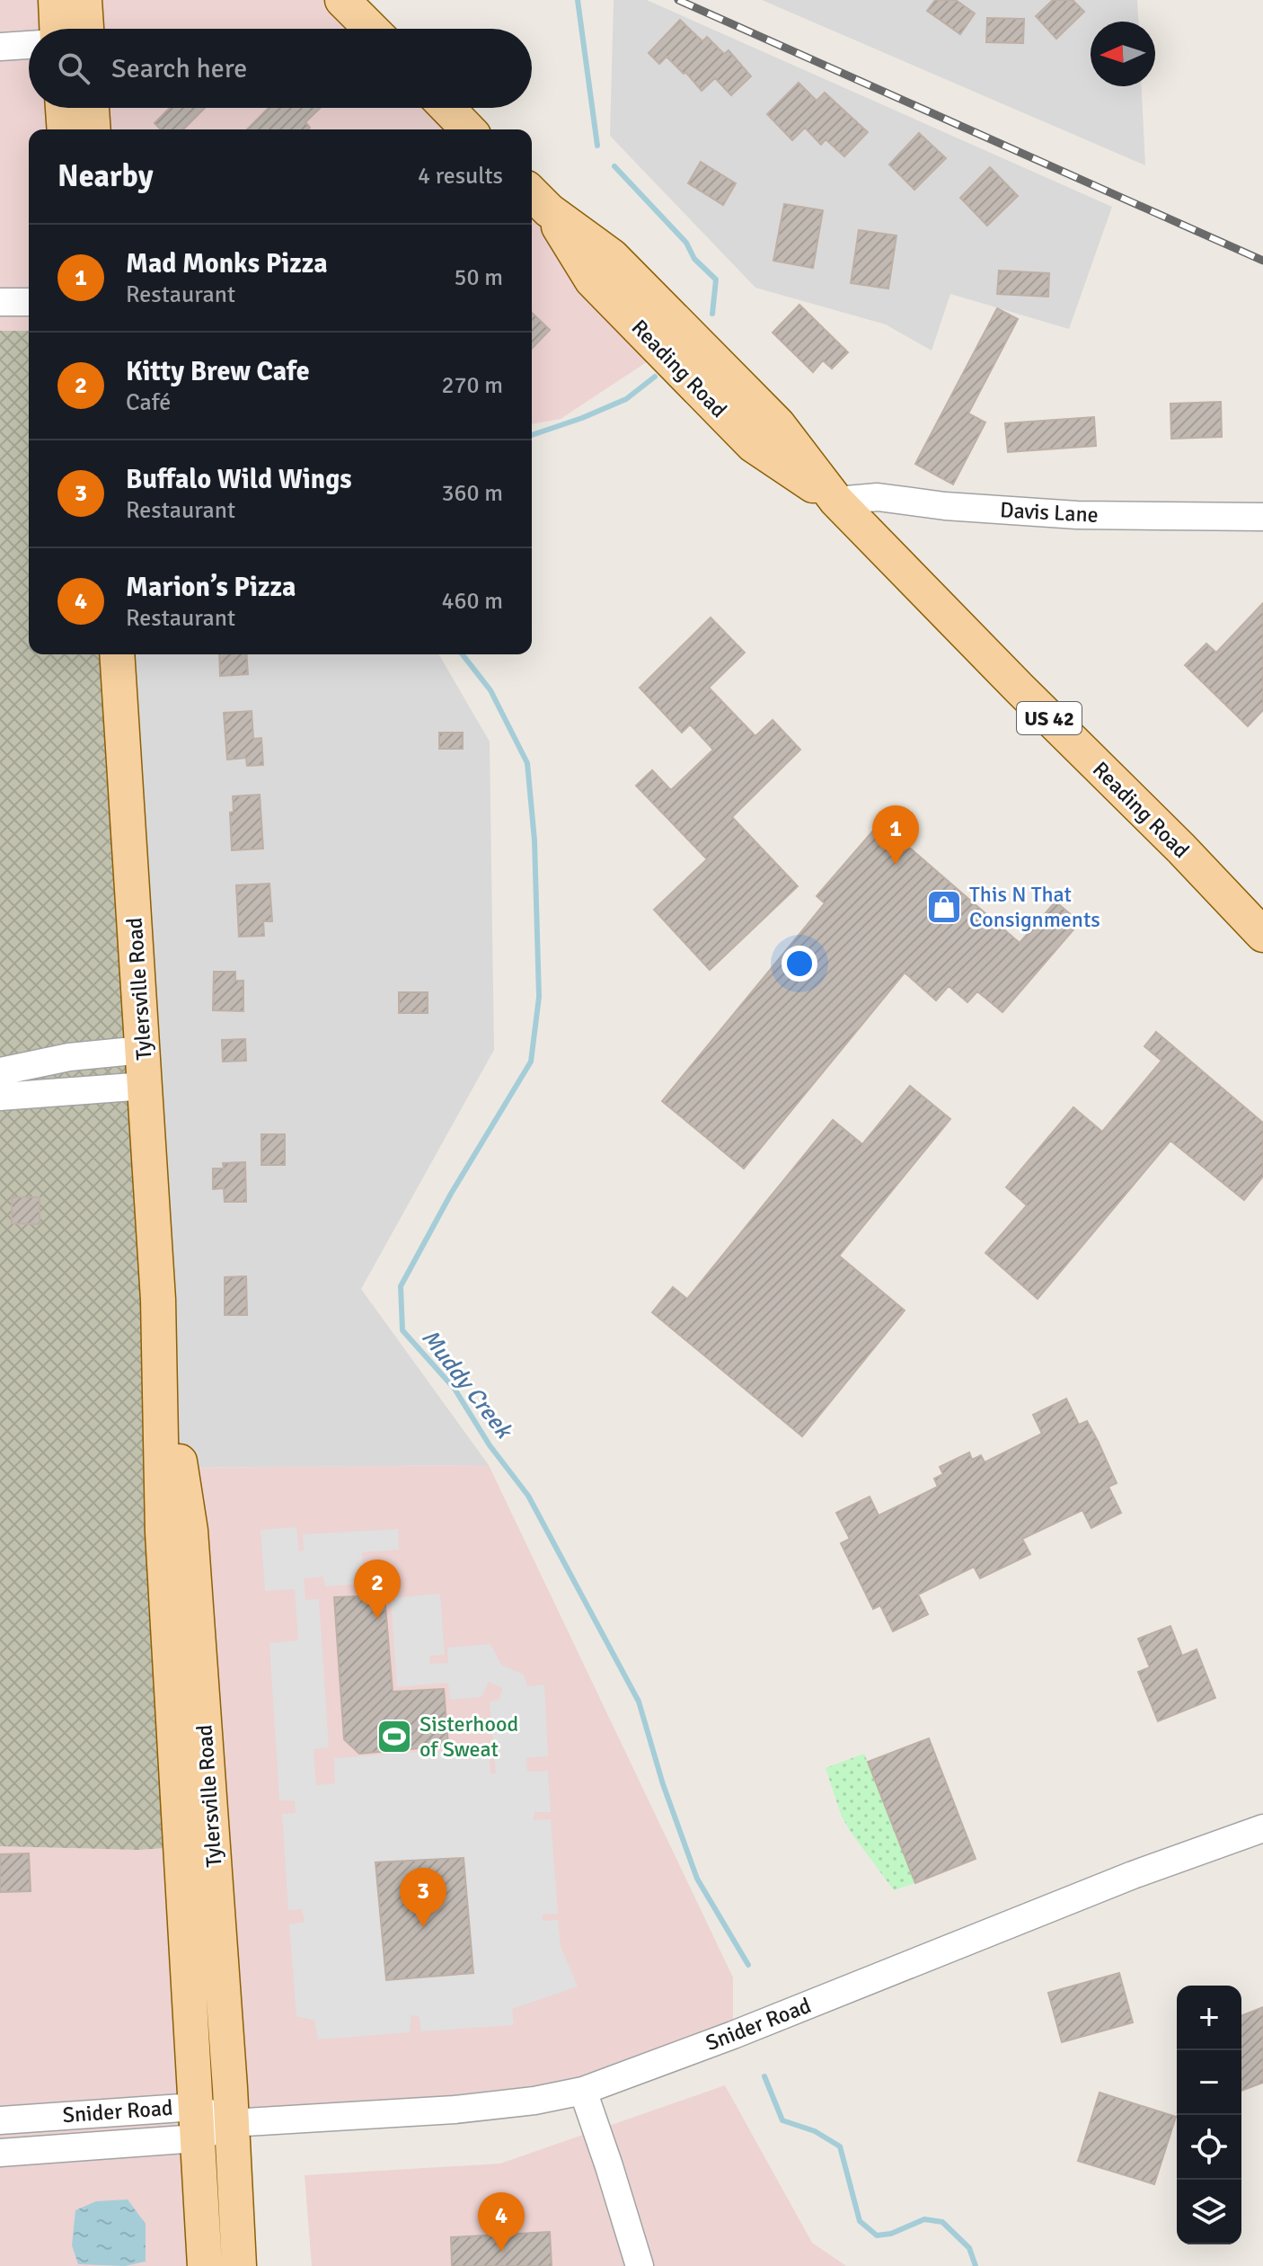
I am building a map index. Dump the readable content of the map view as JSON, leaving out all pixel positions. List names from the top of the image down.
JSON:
{
  "streets": {
    "main road": ["Reading Road", "US 42", "Tylersville Road"],
    "street": ["Davis Lane", "Snider Road"]
  },
  "crossings": [
    ["Reading Road", "Davis Lane"],
    ["Tylersville Road", "Snider Road"]
  ],
  "water": ["Muddy Creek"],
  "places": {
    "shop": ["This N That Consignments"],
    "sports": ["Sisterhood of Sweat"]
  },
  "north": "left",
  "page": {
    "search": "Search here",
    "heading": ["Nearby", "4 results"],
    "list": [
      {
        "mark": "1",
        "name": "Mad Monks Pizza",
        "note": "Restaurant",
        "value": "50 m"
      },
      {
        "mark": "2",
        "name": "Kitty Brew Cafe",
        "note": "Café",
        "value": "270 m"
      },
      {
        "mark": "3",
        "name": "Buffalo Wild Wings",
        "note": "Restaurant",
        "value": "360 m"
      },
      {
        "mark": "4",
        "name": "Marion’s Pizza",
        "note": "Restaurant",
        "value": "460 m"
      }
    ],
    "pins": [
      "1",
      "2",
      "3",
      "4"
    ],
    "map_buttons": ["+", "−"]
  }
}
